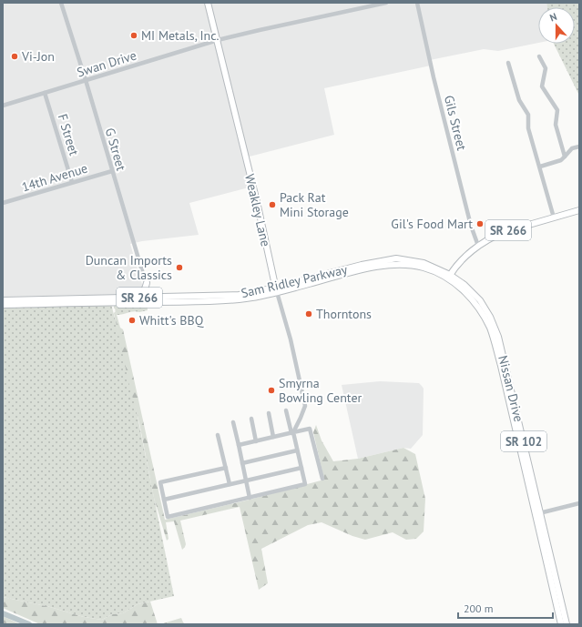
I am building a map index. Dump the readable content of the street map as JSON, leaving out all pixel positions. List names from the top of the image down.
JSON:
{
  "streets": {
    "main road": [
      "Weakley Lane",
      "SR 266",
      "Sam Ridley Parkway",
      "Nissan Drive",
      "SR 102"
    ],
    "street": [
      "Swan Drive",
      "Gils Street",
      "F Street",
      "G Street",
      "14th Avenue"
    ]
  },
  "crossings": [
    ["Swan Drive", "F Street"],
    ["Swan Drive", "G Street"],
    ["Swan Drive", "Weakley Lane"],
    ["Gils Street", "SR 266"],
    ["F Street", "14th Avenue"],
    ["G Street", "14th Avenue"],
    ["G Street", "Sam Ridley Parkway"],
    ["Weakley Lane", "Sam Ridley Parkway"],
    ["SR 266", "Sam Ridley Parkway"],
    ["SR 266", "Nissan Drive"],
    ["Sam Ridley Parkway", "Nissan Drive"]
  ],
  "places": [
    "MI Metals, Inc.",
    "Vi-Jon",
    "Pack Rat Mini Storage",
    "Gil's Food Mart",
    "Duncan Imports & Classics",
    "Thorntons",
    "Whitt's BBQ",
    "Smyrna Bowling Center"
  ],
  "scale_bar": "200 m",
  "north": "top"
}
